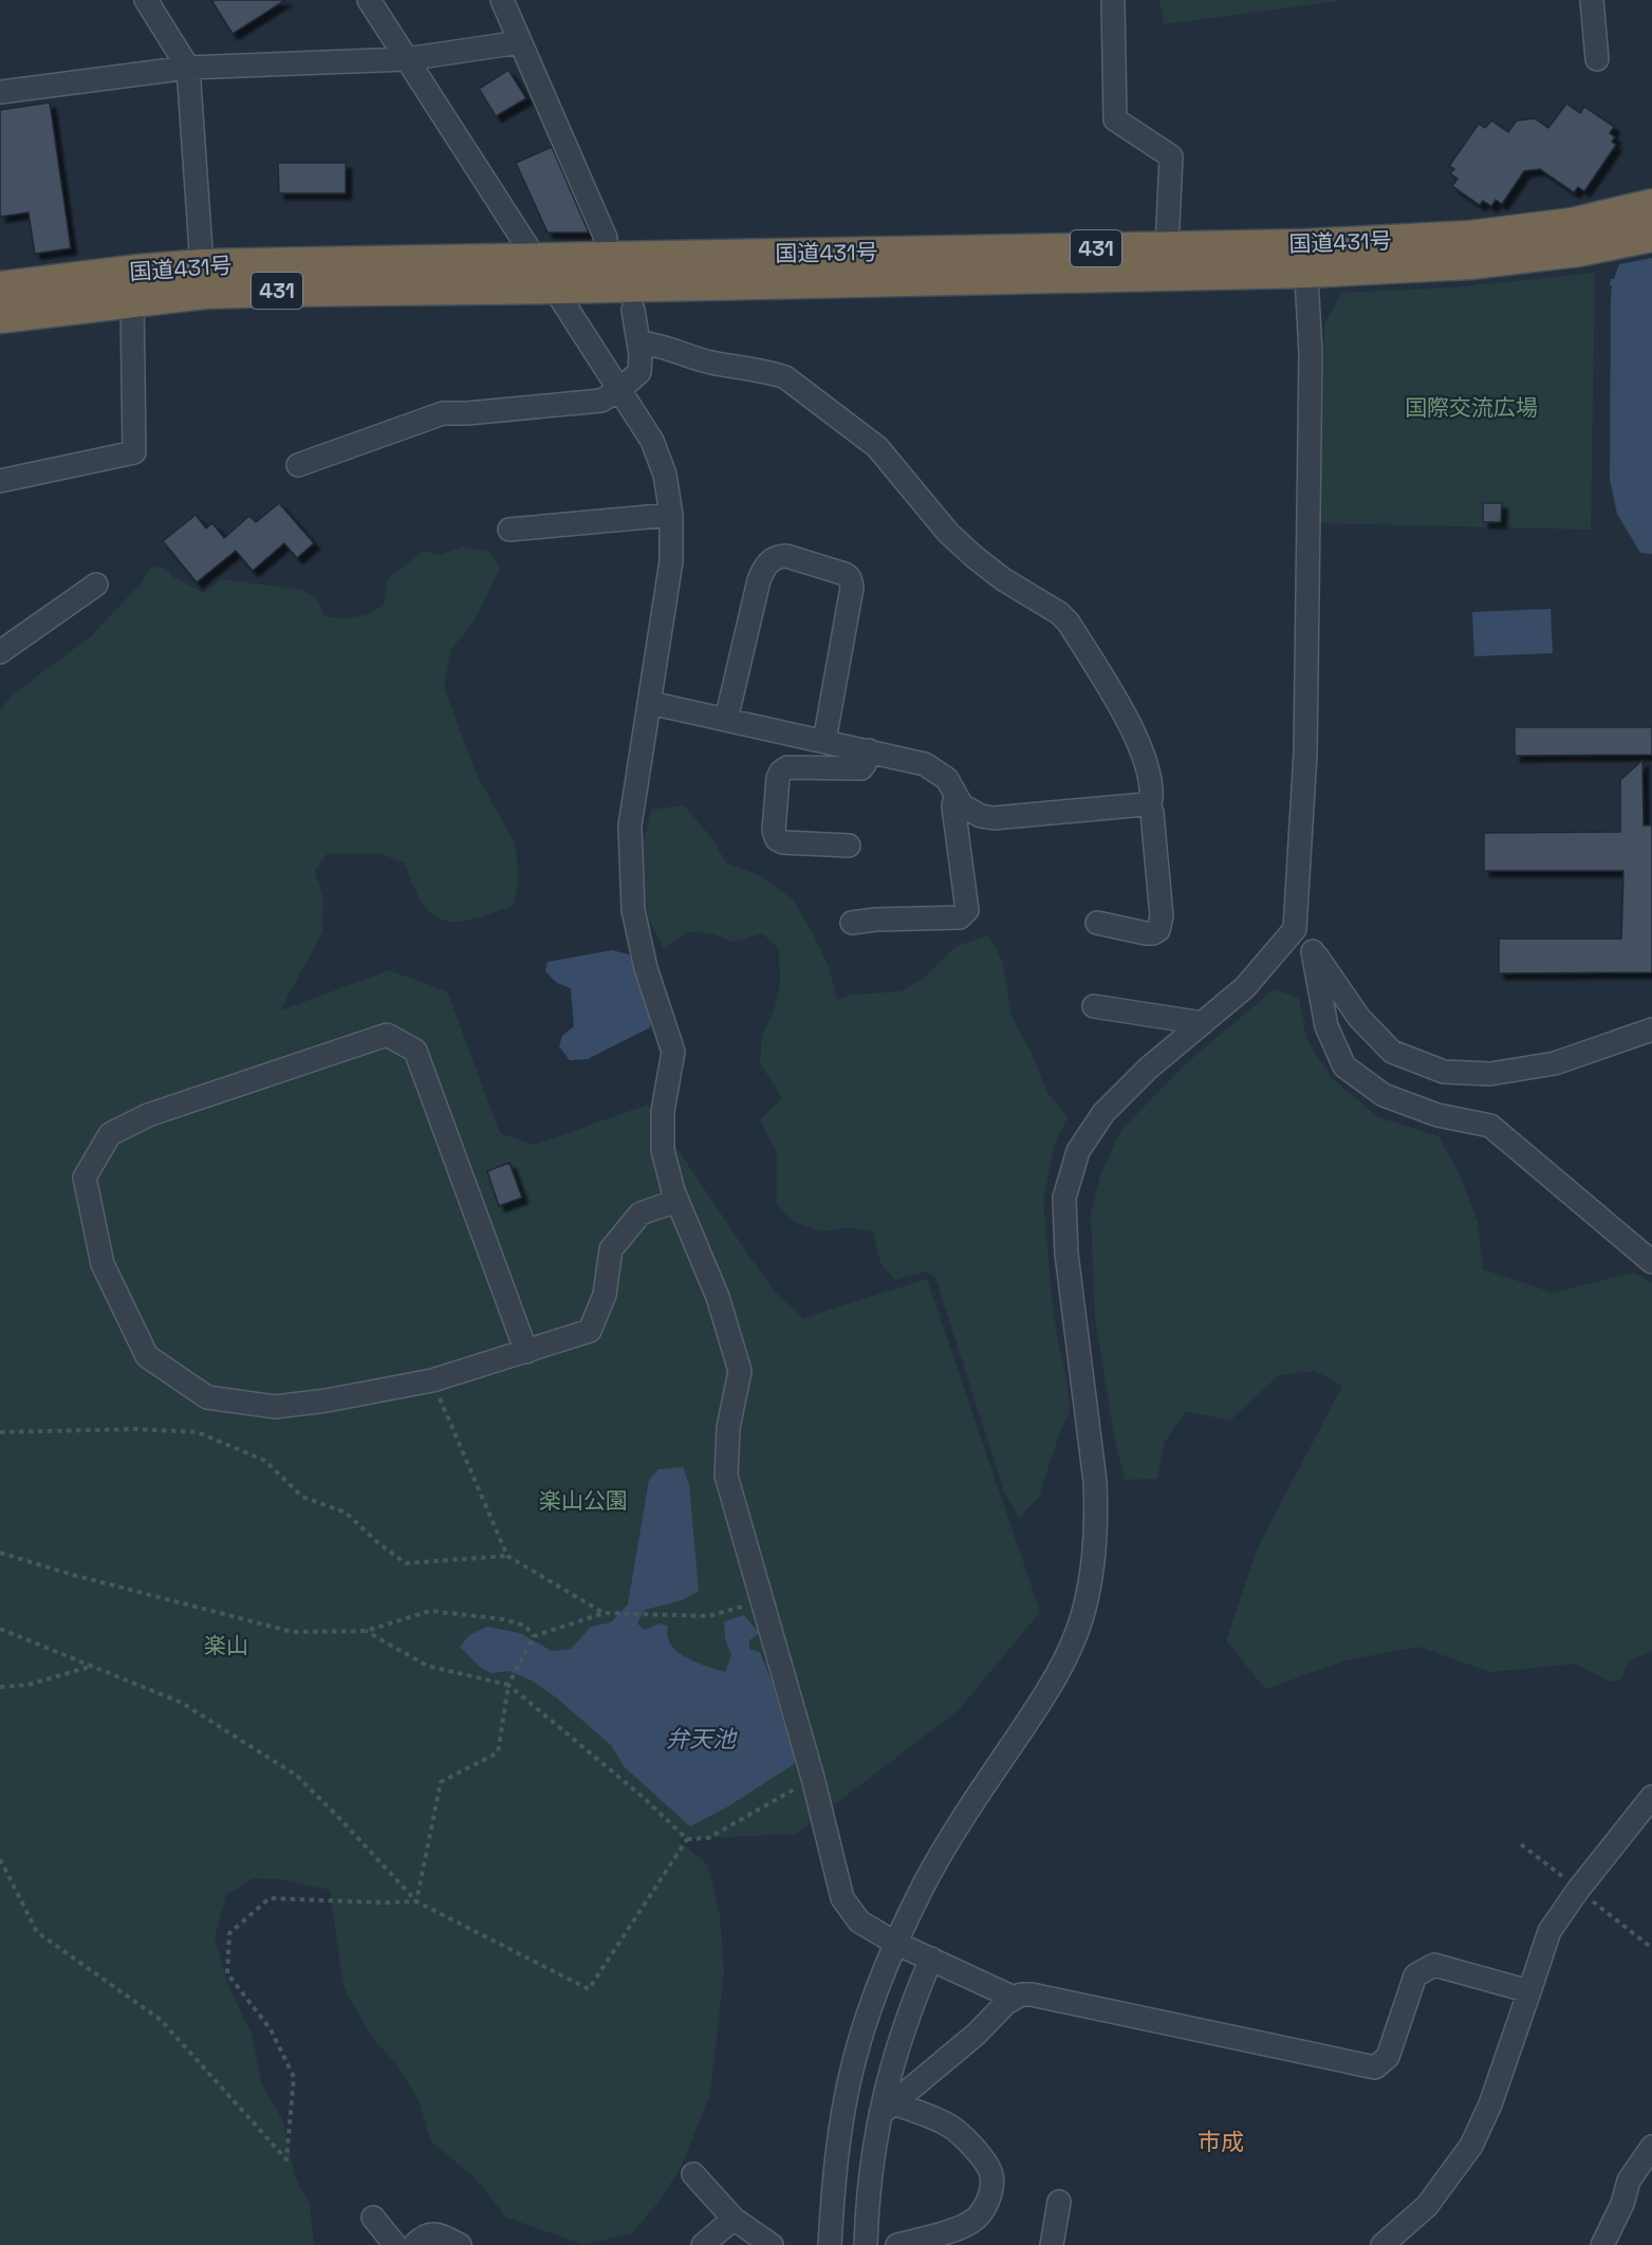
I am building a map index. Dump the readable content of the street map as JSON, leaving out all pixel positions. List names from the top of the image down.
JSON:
{
  "streets": {
    "highway": ["国道431号", "431"]
  },
  "districts": ["市成"],
  "water": ["弁天池"],
  "parks": ["国際交流広場", "楽山公園", "楽山"]
}
